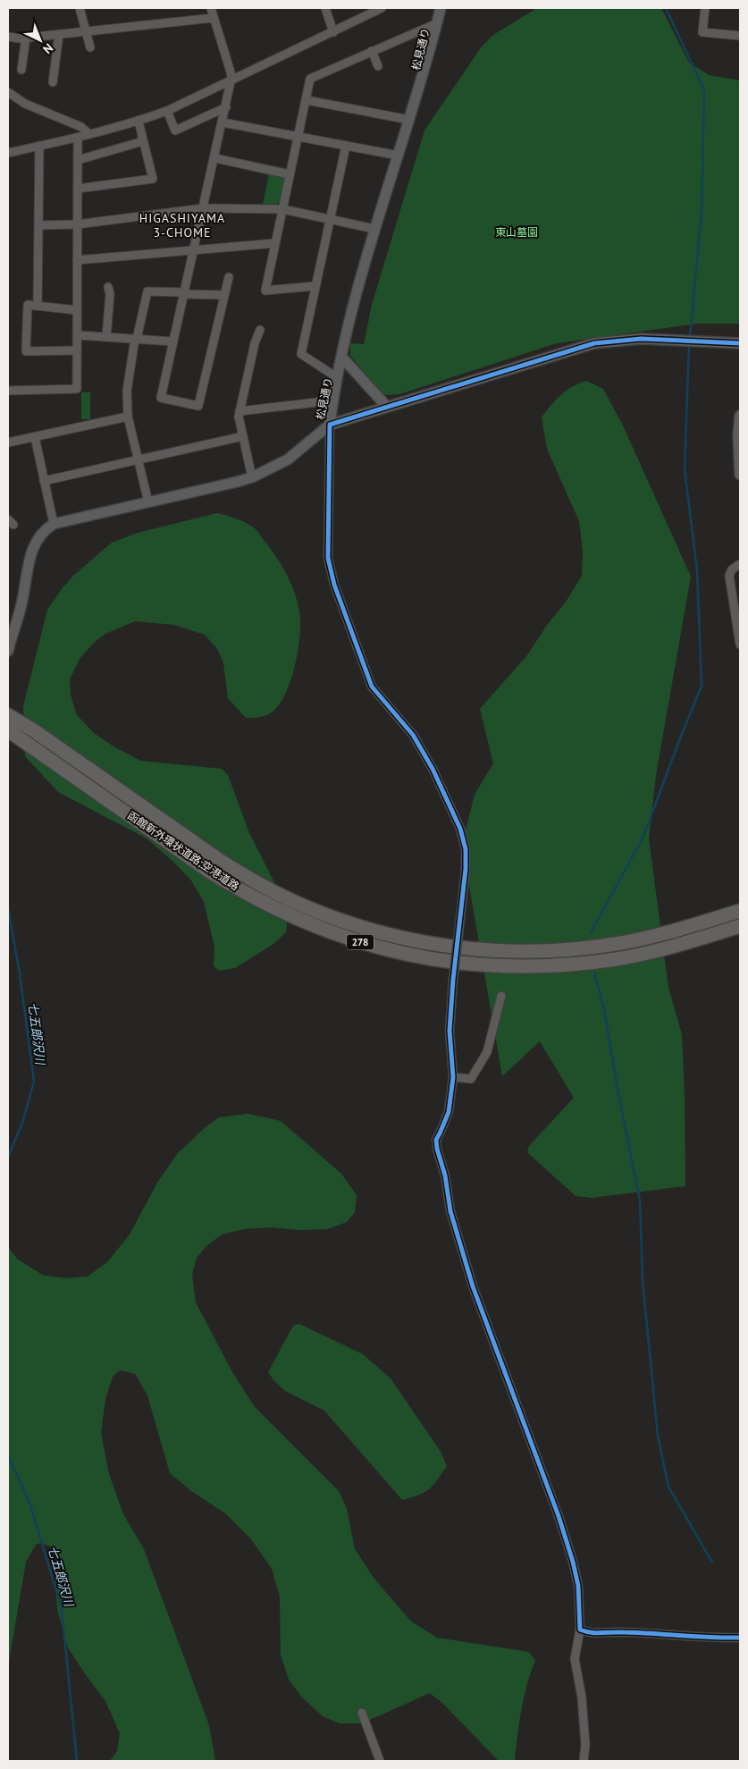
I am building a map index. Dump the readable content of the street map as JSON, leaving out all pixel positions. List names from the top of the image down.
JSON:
{
  "streets": {
    "highway": ["函館新外環状道路;空港道路", "278"],
    "street": ["松見通り"]
  },
  "districts": ["HIGASHIYAMA 3-CHOME"],
  "water": ["七五郎沢川"],
  "parks": ["東山墓園"],
  "north": "bottom right"
}
